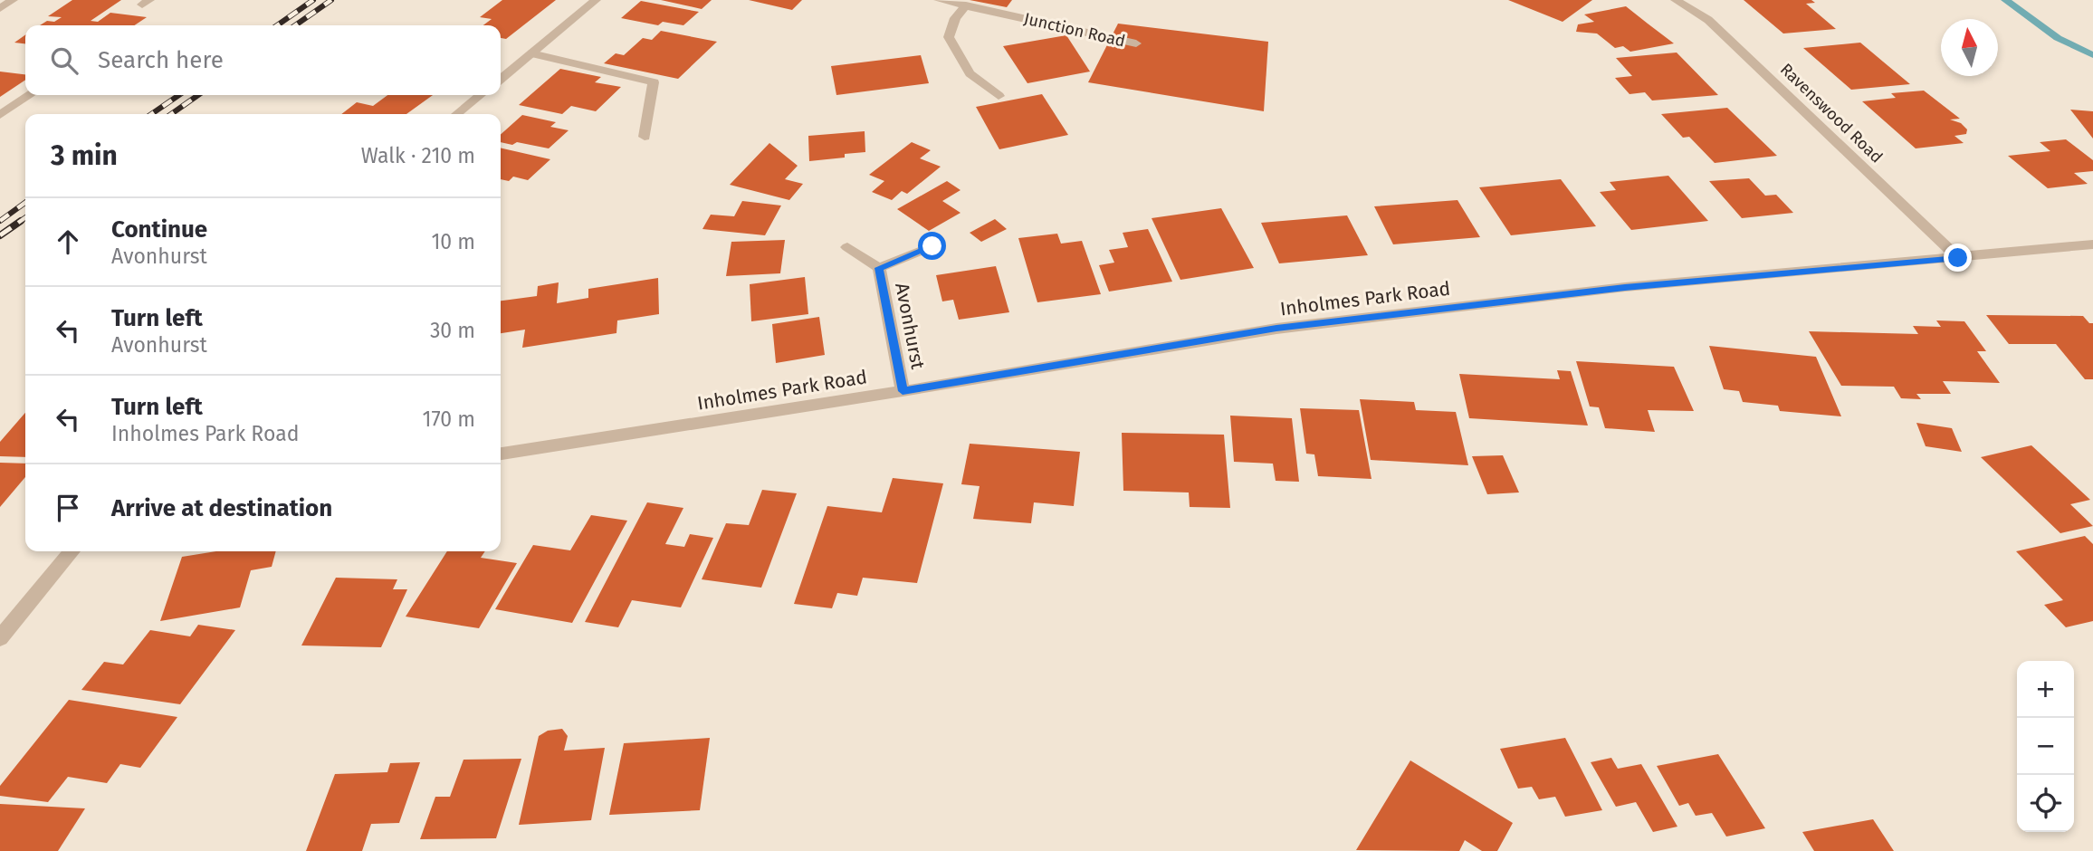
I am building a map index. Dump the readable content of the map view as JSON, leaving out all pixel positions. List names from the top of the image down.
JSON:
{
  "streets": {
    "street": [
      "Junction Road",
      "Ravenswood Road",
      "Inholmes Park Road",
      "Avonhurst"
    ]
  },
  "crossings": [
    ["Ravenswood Road", "Inholmes Park Road"],
    ["Inholmes Park Road", "Avonhurst"]
  ],
  "north": "top",
  "page": {
    "search": "Search here",
    "heading": ["3 min", "Walk · 210 m"],
    "list": [
      ["Continue", "Avonhurst", "10 m"],
      ["Turn left", "Avonhurst", "30 m"],
      ["Turn left", "Inholmes Park Road", "170 m"],
      "Arrive at destination"
    ],
    "map_buttons": ["+", "−"]
  }
}
